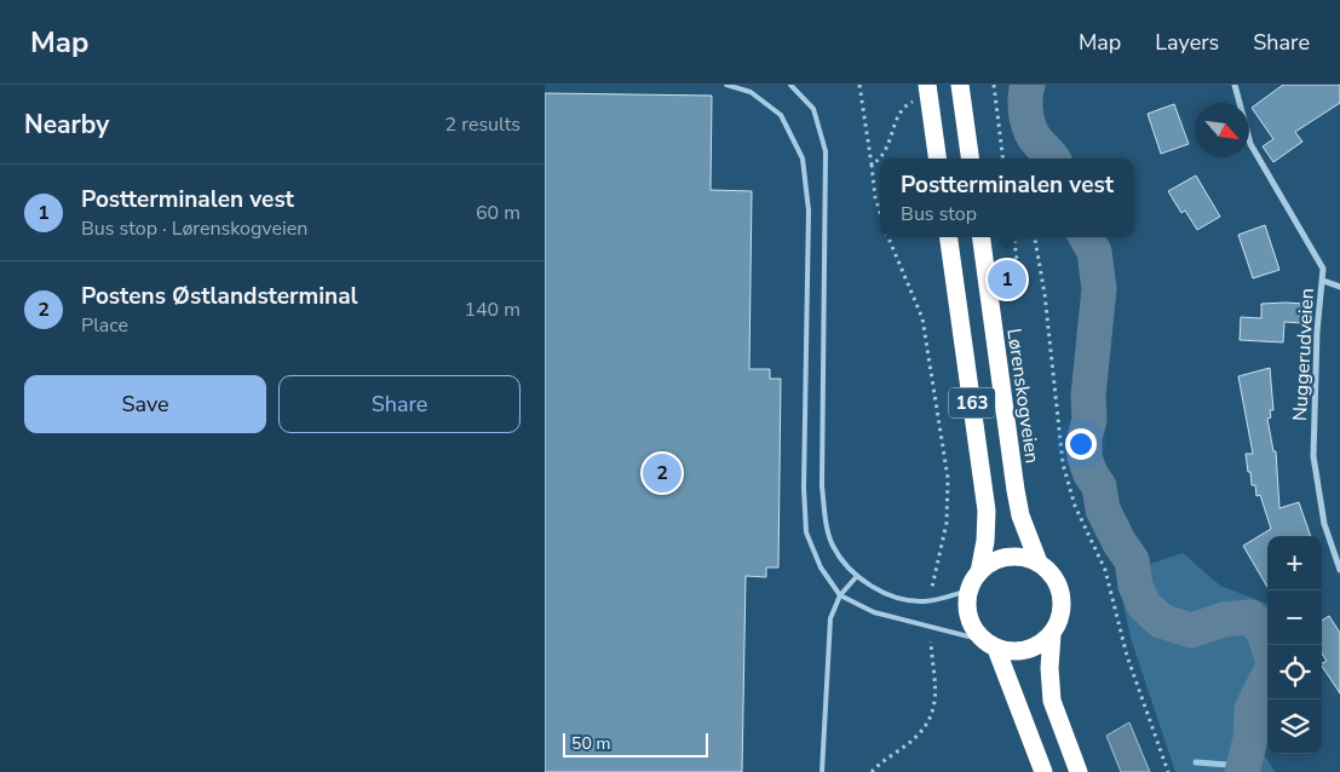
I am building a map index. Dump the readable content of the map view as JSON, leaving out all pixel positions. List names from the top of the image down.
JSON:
{
  "streets": {
    "highway": ["Lørenskogveien", "163"],
    "street": ["Nuggerudveien"]
  },
  "crossings": [
    ["Lørenskogveien", "163"]
  ],
  "scale_bar": "50 m",
  "north": "bottom right",
  "page": {
    "header": "Map",
    "nav": ["Map", "Layers", "Share"],
    "heading": ["Nearby", "2 results"],
    "popup": ["Postterminalen vest", "Bus stop"],
    "list": [
      {
        "mark": "1",
        "name": "Postterminalen vest",
        "note": "Bus stop · Lørenskogveien",
        "value": "60 m"
      },
      {
        "mark": "2",
        "name": "Postens Østlandsterminal",
        "note": "Place",
        "value": "140 m"
      }
    ],
    "pins": ["1", "2"],
    "buttons": ["Save", "Share"],
    "map_buttons": ["+", "−"],
    "scale": "50 m"
  }
}
